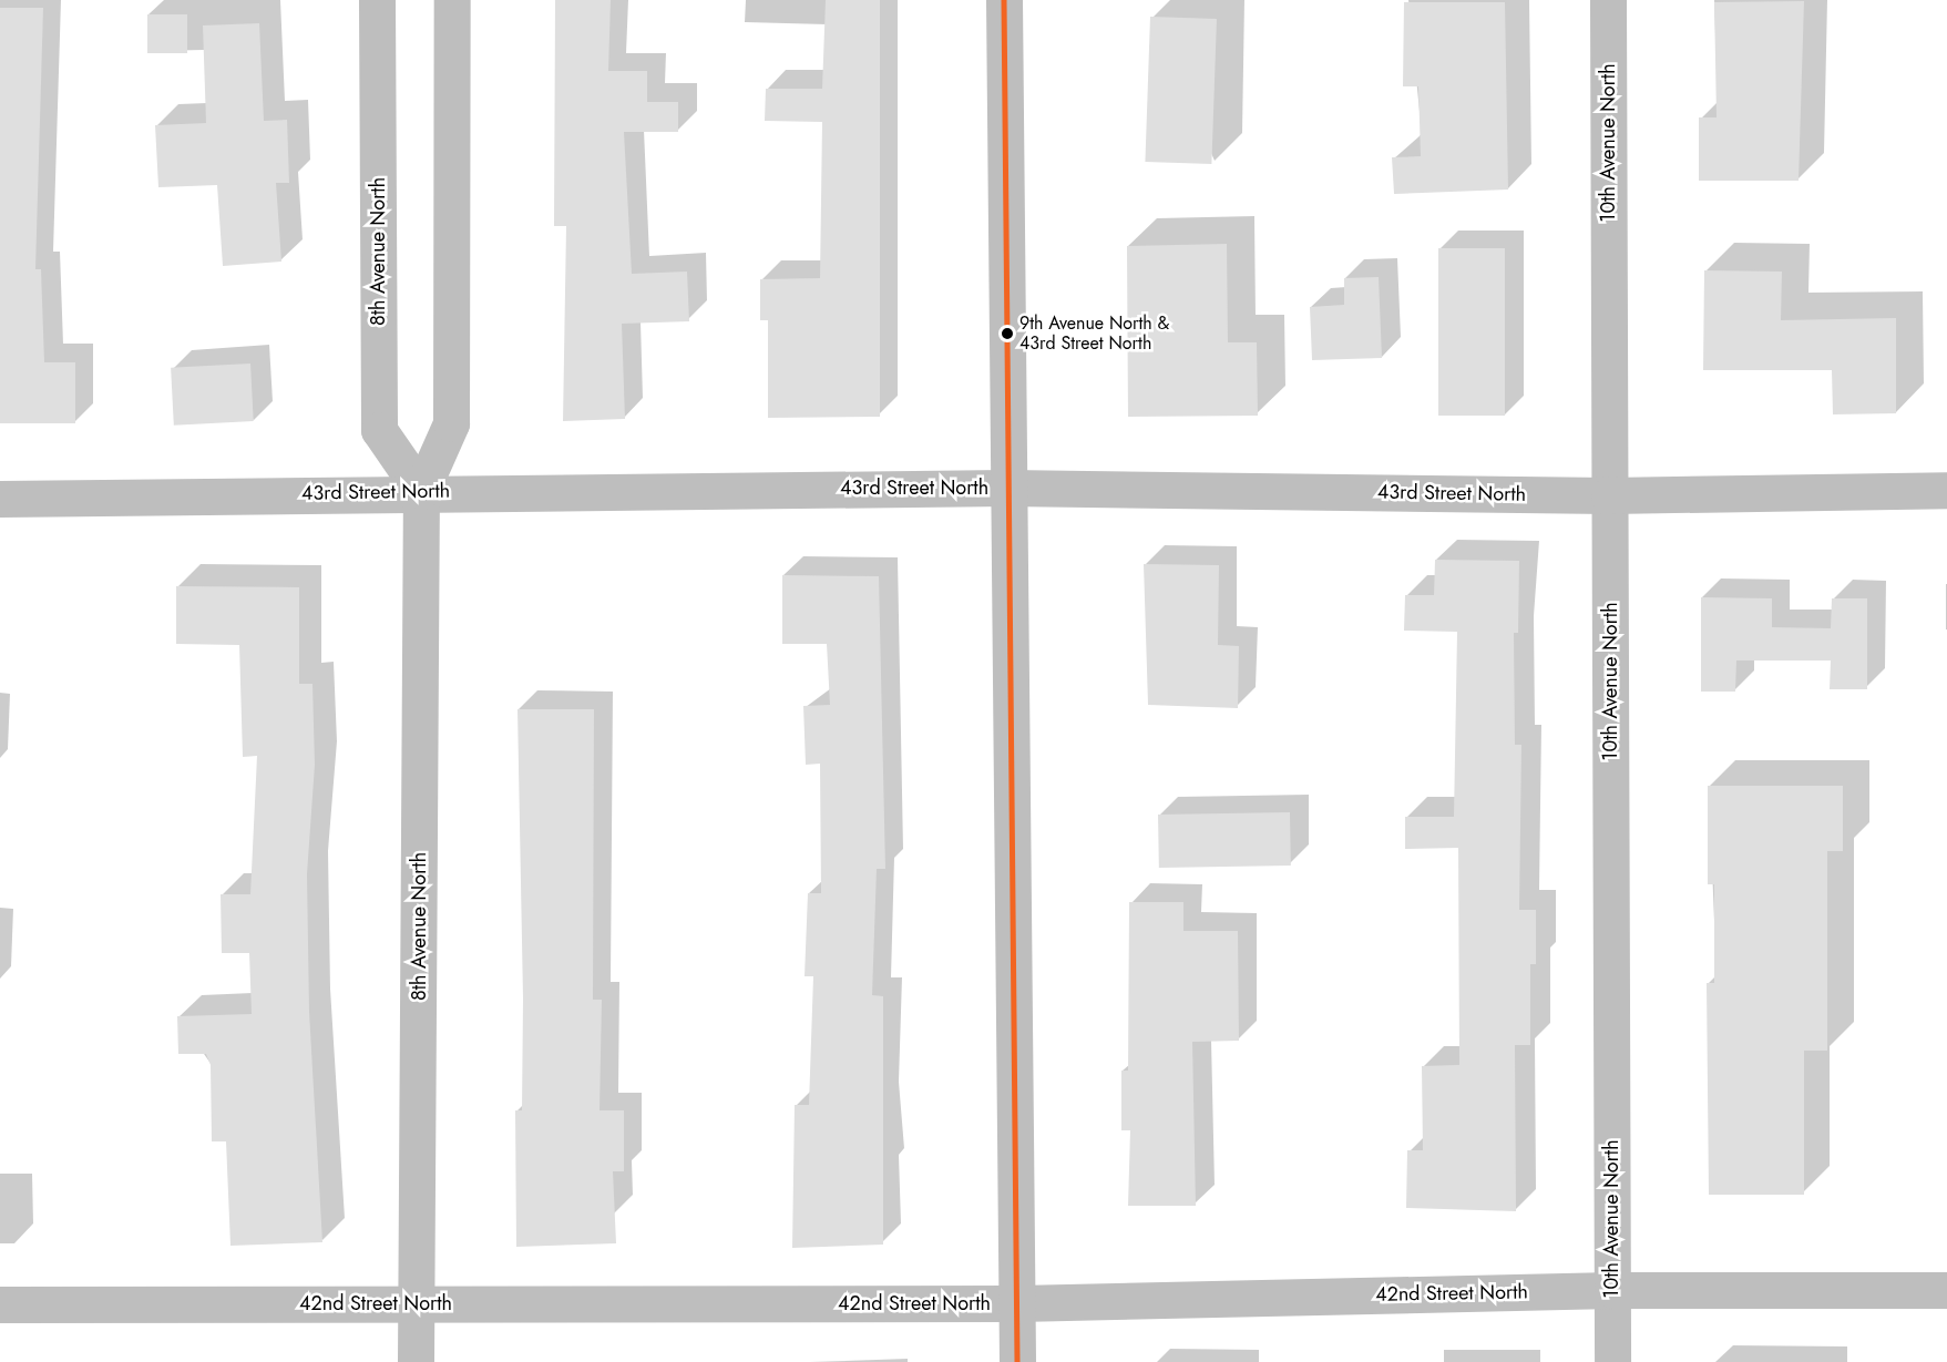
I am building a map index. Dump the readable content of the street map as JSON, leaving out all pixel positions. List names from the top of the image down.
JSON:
{
  "streets": {
    "street": [
      "10th Avenue North",
      "8th Avenue North",
      "43rd Street North",
      "42nd Street North"
    ]
  },
  "crossings": [
    ["10th Avenue North", "43rd Street North"],
    ["10th Avenue North", "42nd Street North"],
    ["8th Avenue North", "43rd Street North"],
    ["8th Avenue North", "42nd Street North"]
  ],
  "places": ["9th Avenue North & 43rd Street North"]
}
